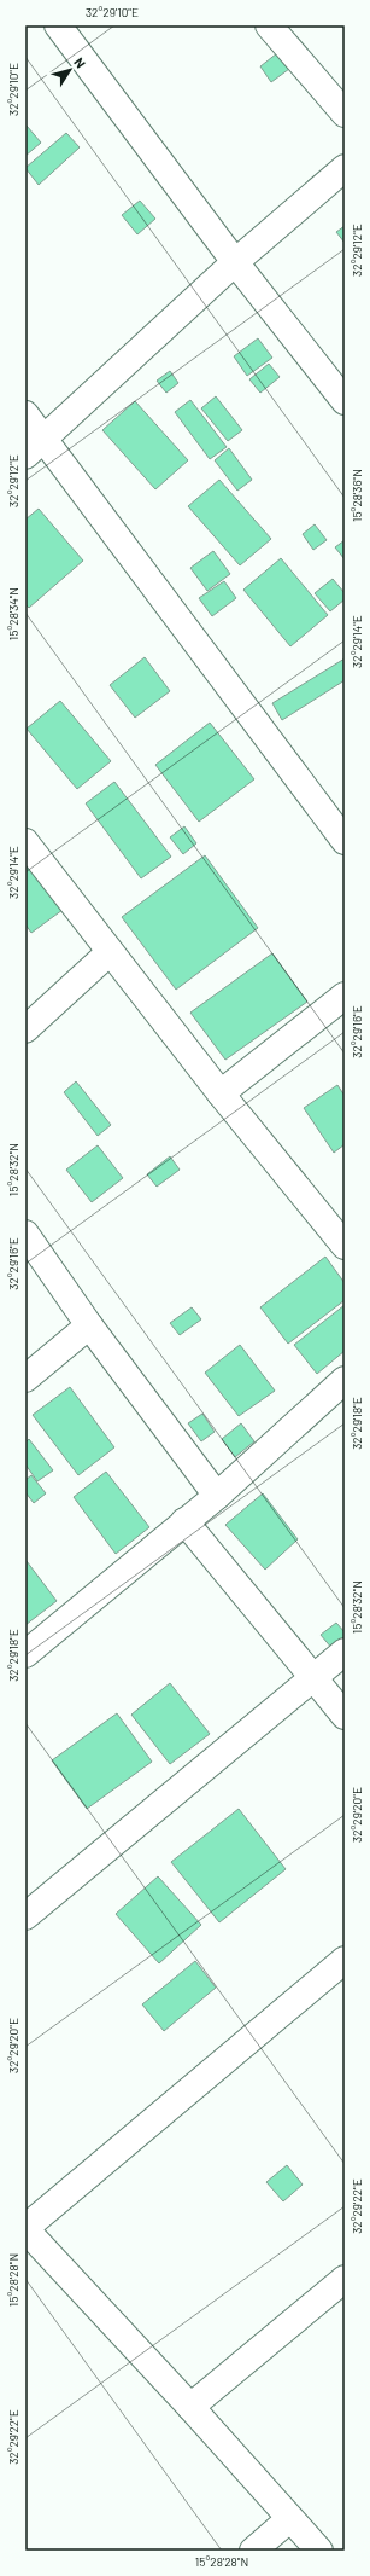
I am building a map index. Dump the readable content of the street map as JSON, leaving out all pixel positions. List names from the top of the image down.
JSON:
{
  "north": "top right",
  "coordinates": [
    "32°29'10\"E",
    "32°29'12\"E",
    "15°28'36\"N",
    "15°28'34\"N",
    "32°29'14\"E",
    "32°29'16\"E",
    "15°28'32\"N",
    "32°29'18\"E",
    "32°29'20\"E",
    "32°29'22\"E",
    "15°28'28\"N"
  ]
}
